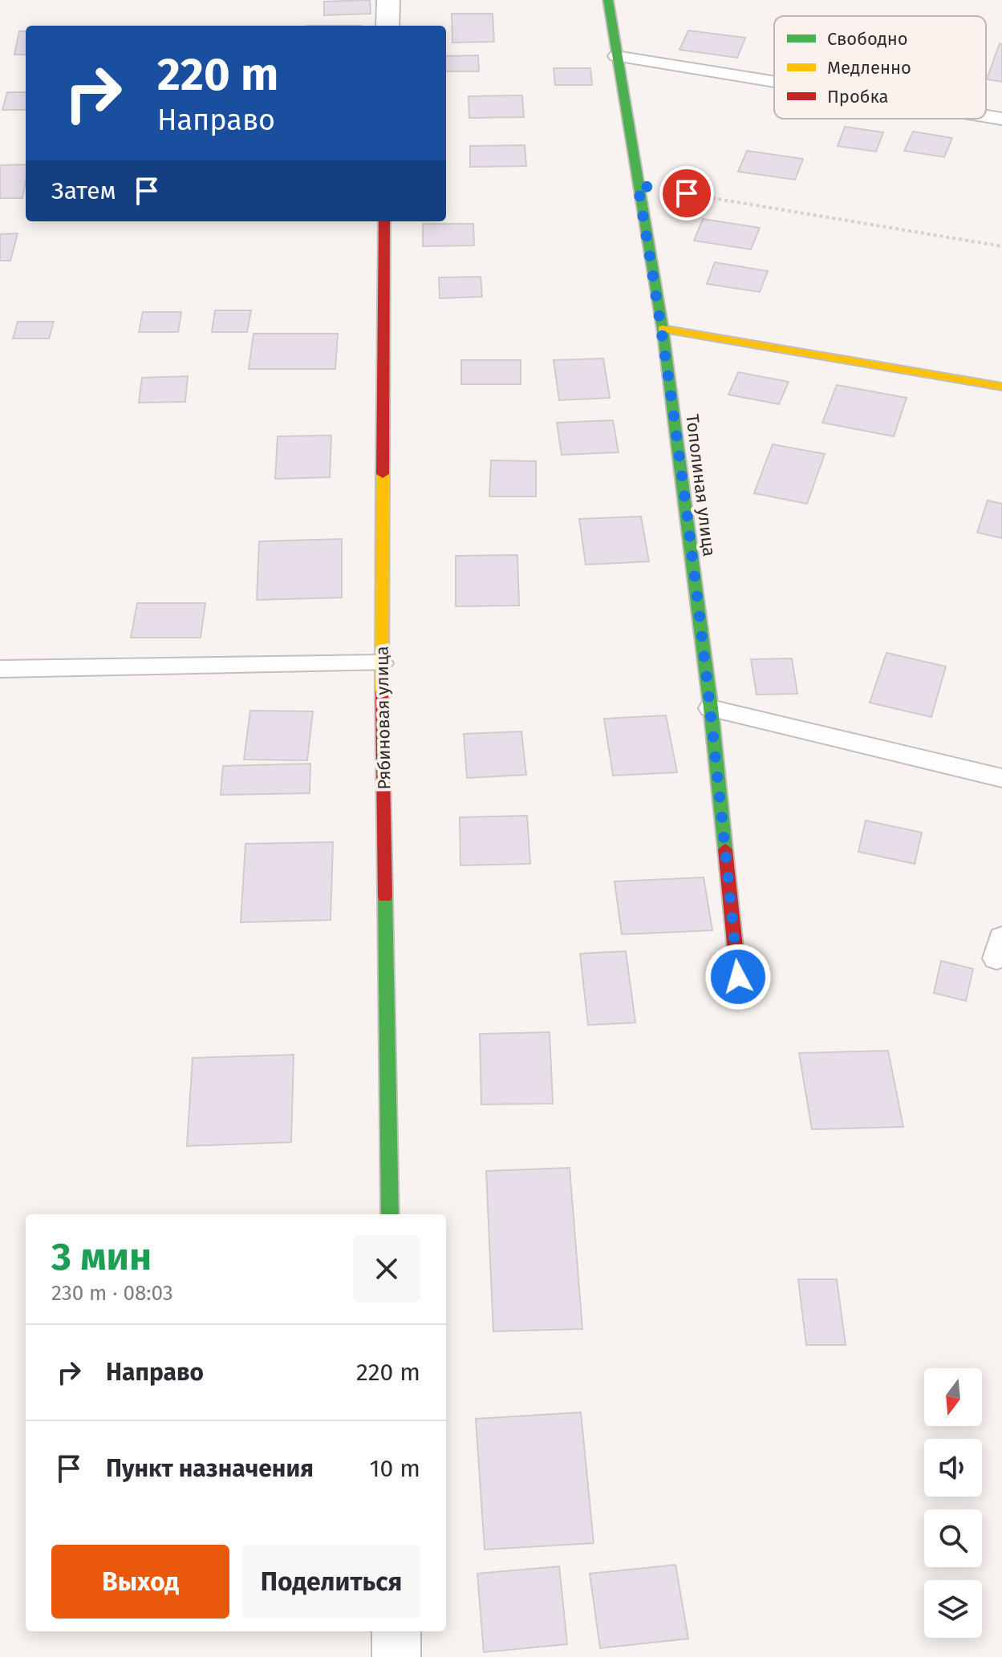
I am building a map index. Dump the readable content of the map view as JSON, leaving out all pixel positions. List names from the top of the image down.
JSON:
{
  "streets": {
    "street": ["Тополиная улица", "Рябиновая улица"]
  },
  "legend": ["Свободно", "Медленно", "Пробка"],
  "north": "bottom",
  "page": {
    "turn": ["220 m", "Направо"],
    "then": "Затем",
    "heading": ["3 мин", "230 m · 08:03"],
    "list": [
      {
        "name": "Направо",
        "value": "220 m"
      },
      {
        "name": "Пункт назначения",
        "value": "10 m"
      }
    ],
    "buttons": ["Выход", "Поделиться"]
  }
}
